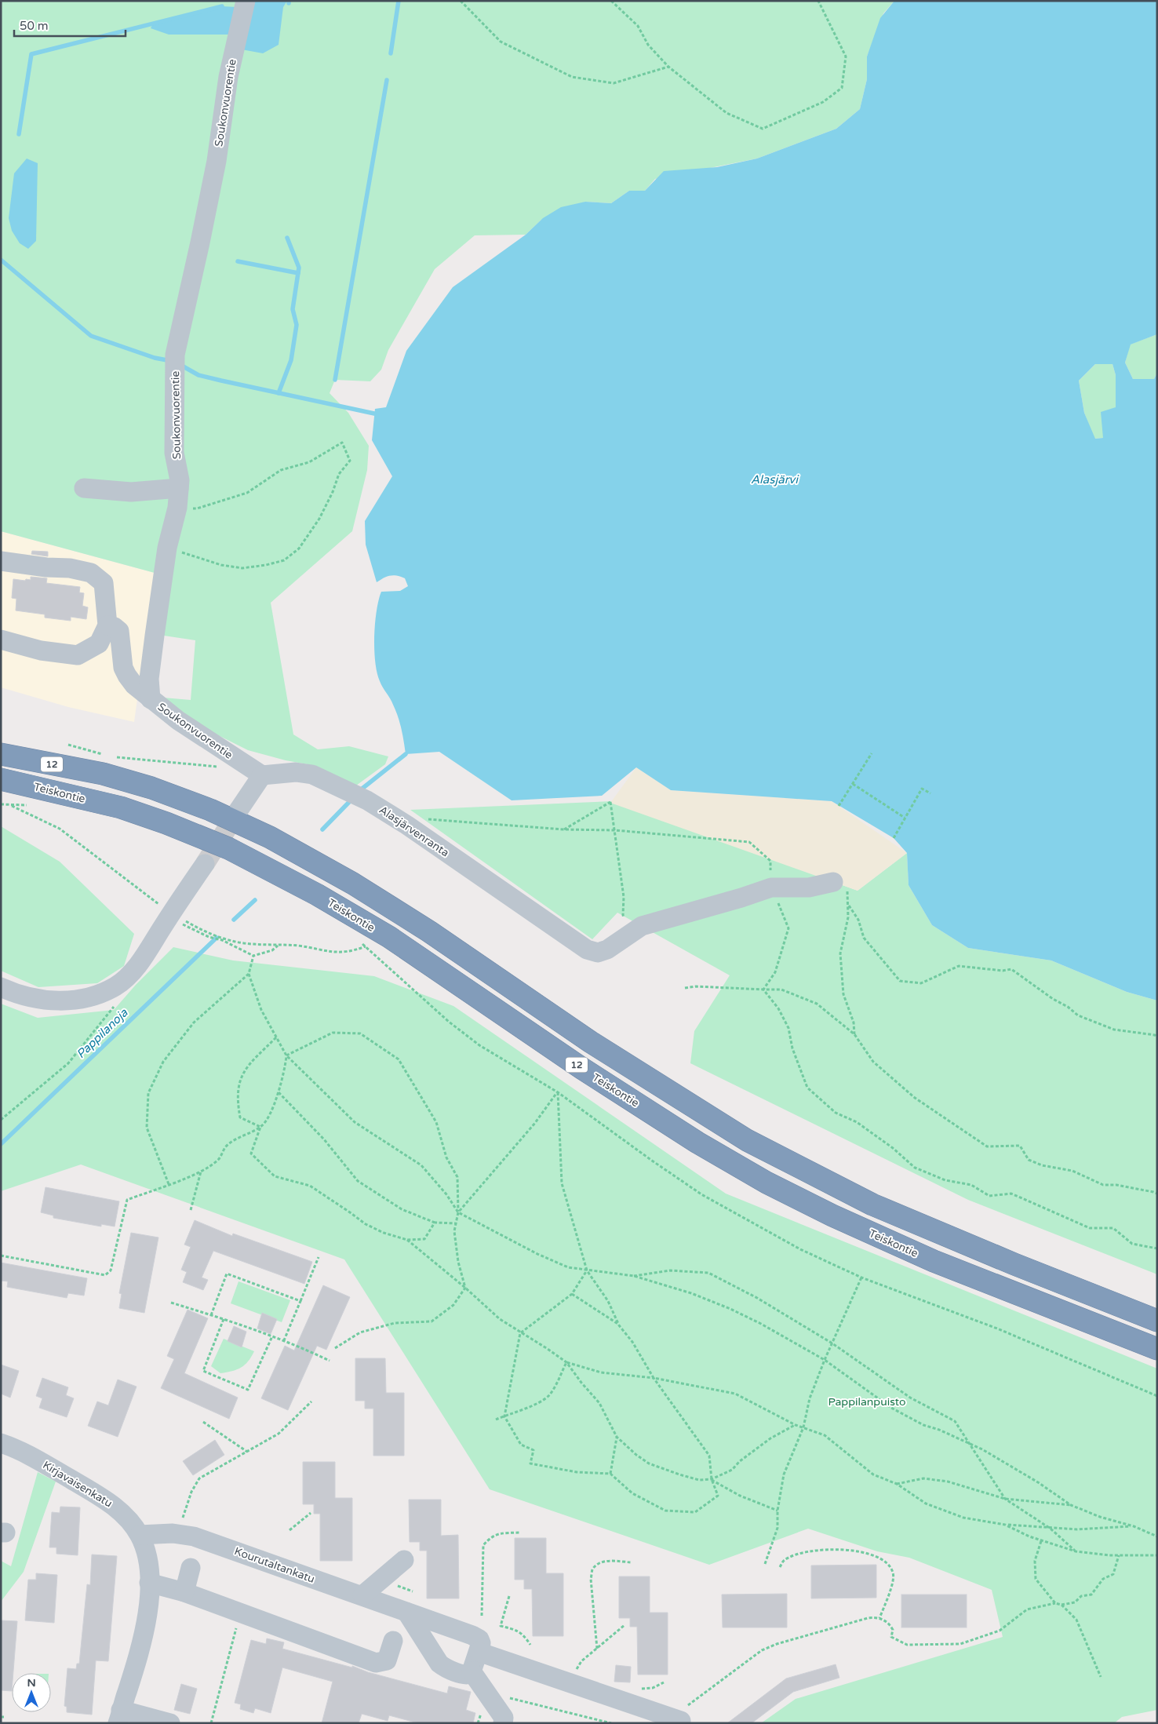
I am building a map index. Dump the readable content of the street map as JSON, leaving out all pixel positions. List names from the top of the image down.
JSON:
{
  "streets": {
    "highway": ["12", "Teiskontie"],
    "street": [
      "Soukonvuorentie",
      "Alasjärvenranta",
      "Kirjavaisenkatu",
      "Kourutaltankatu"
    ]
  },
  "crossings": [
    ["Soukonvuorentie", "Alasjärvenranta"],
    ["Kirjavaisenkatu", "Kourutaltankatu"]
  ],
  "water": ["Alasjärvi", "Pappilanoja"],
  "parks": ["Pappilanpuisto"],
  "scale_bar": "50 m",
  "north": "top"
}
